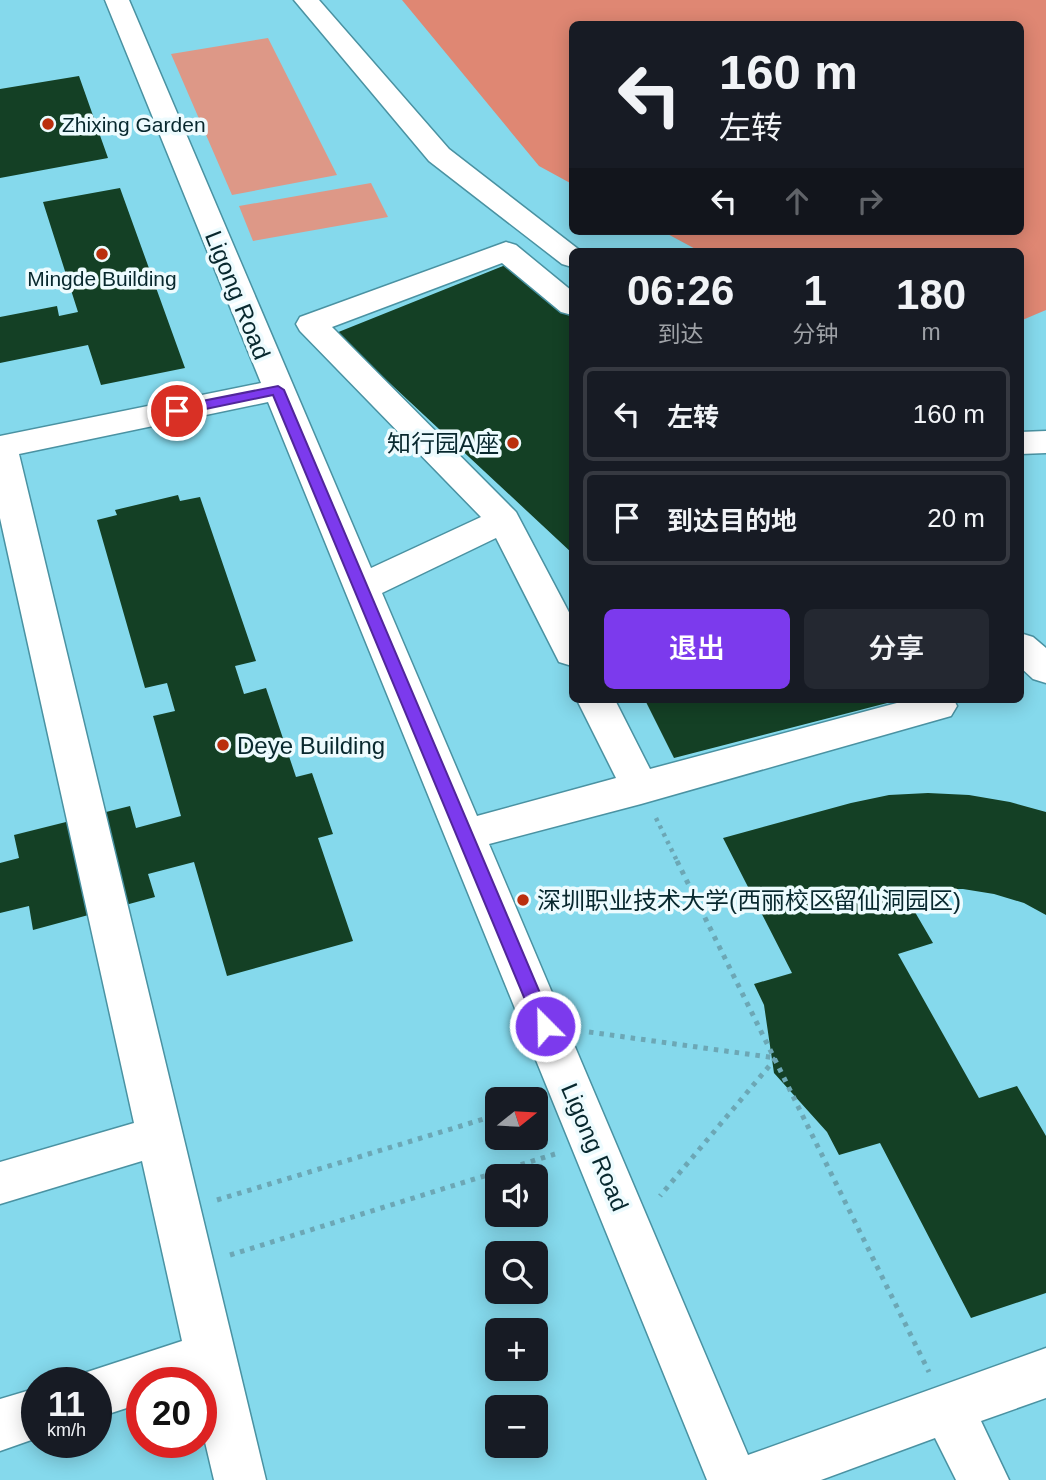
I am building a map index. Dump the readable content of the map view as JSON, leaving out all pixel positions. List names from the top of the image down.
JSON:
{
  "streets": {
    "street": ["Ligong Road"]
  },
  "places": [
    "Zhixing Garden",
    "Mingde Building",
    "知行园A座",
    "Deye Building",
    "深圳职业技术大学(西丽校区留仙洞园区)"
  ],
  "north": "right",
  "page": {
    "turn": ["160 m", "左转"],
    "eta": [
      "06:26",
      "到达",
      "1",
      "分钟",
      "180",
      "m"
    ],
    "list": [
      {
        "name": "左转",
        "value": "160 m"
      },
      {
        "name": "到达目的地",
        "value": "20 m"
      }
    ],
    "buttons": ["退出", "分享"],
    "map_buttons": ["+", "−"],
    "speed": "11 km/h",
    "limit": "20"
  }
}
